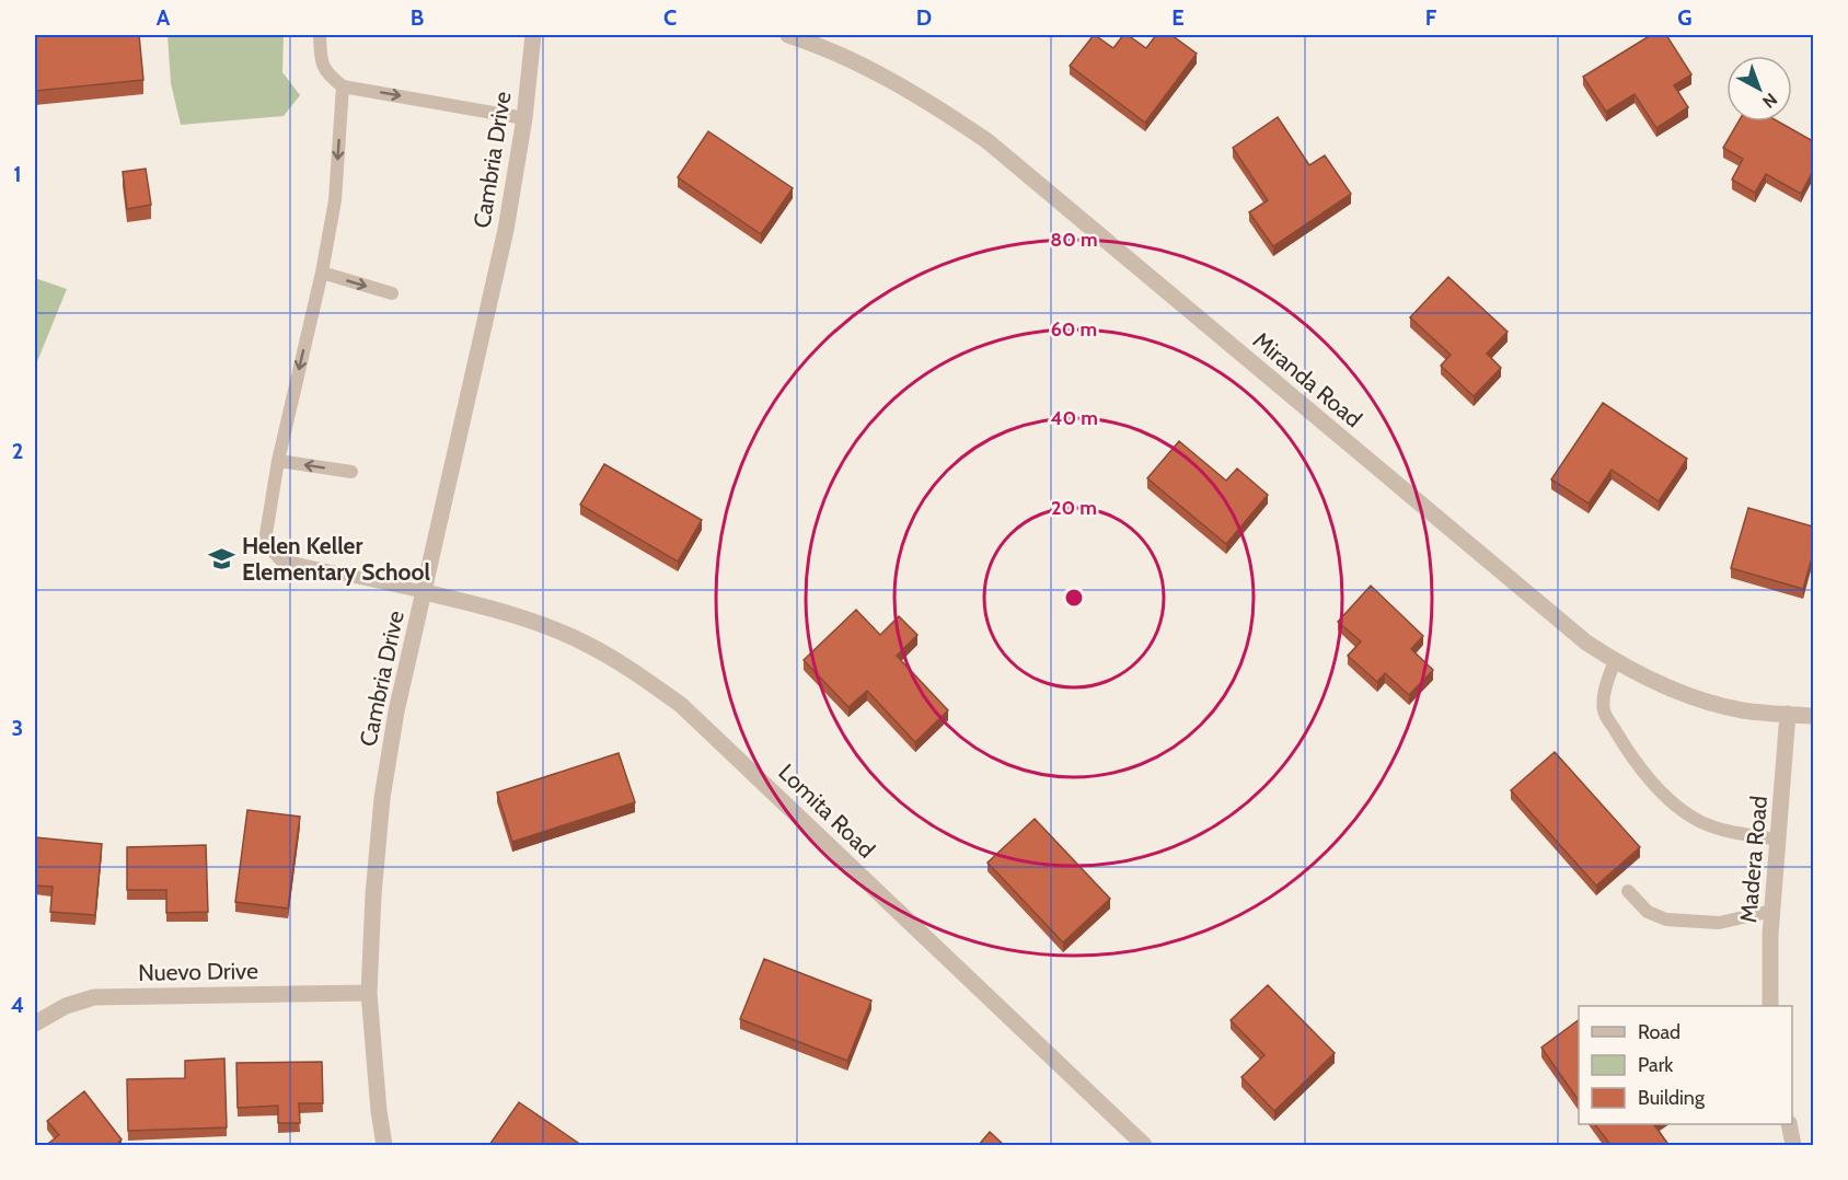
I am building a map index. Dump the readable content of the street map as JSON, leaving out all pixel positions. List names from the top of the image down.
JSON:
{
  "streets": {
    "street": [
      "Cambria Drive",
      "Miranda Road",
      "Lomita Road",
      "Madera Road",
      "Nuevo Drive"
    ]
  },
  "crossings": [
    ["Cambria Drive", "Lomita Road"],
    ["Cambria Drive", "Nuevo Drive"],
    ["Miranda Road", "Madera Road"]
  ],
  "places": {
    "school or university": ["Helen Keller Elementary School"]
  },
  "legend": ["Road", "Park", "Building"],
  "north": "bottom right",
  "grid": {
    "columns": [
      "A",
      "B",
      "C",
      "D",
      "E",
      "F",
      "G"
    ],
    "rows": [
      "1",
      "2",
      "3",
      "4"
    ]
  },
  "rings": [
    "80 m",
    "60 m",
    "40 m",
    "20 m"
  ]
}
